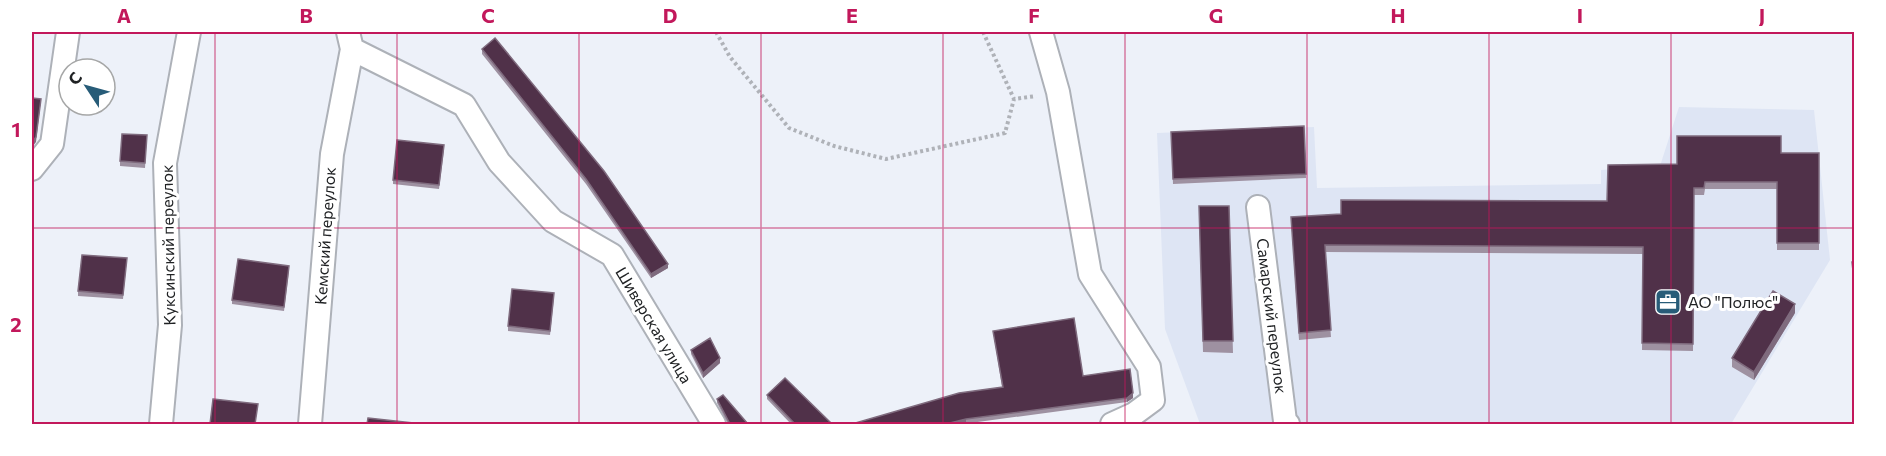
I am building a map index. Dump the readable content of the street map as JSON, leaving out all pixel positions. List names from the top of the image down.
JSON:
{
  "streets": {
    "street": [
      "Кемский переулок",
      "Куксинский переулок",
      "Самарский переулок",
      "Шиверская улица"
    ]
  },
  "crossings": [
    ["Кемский переулок", "Шиверская улица"]
  ],
  "places": {
    "office": ["АО \"Полюс\""]
  },
  "north": "top left",
  "grid": {
    "columns": [
      "A",
      "B",
      "C",
      "D",
      "E",
      "F",
      "G",
      "H",
      "I",
      "J"
    ],
    "rows": ["1", "2"]
  }
}
